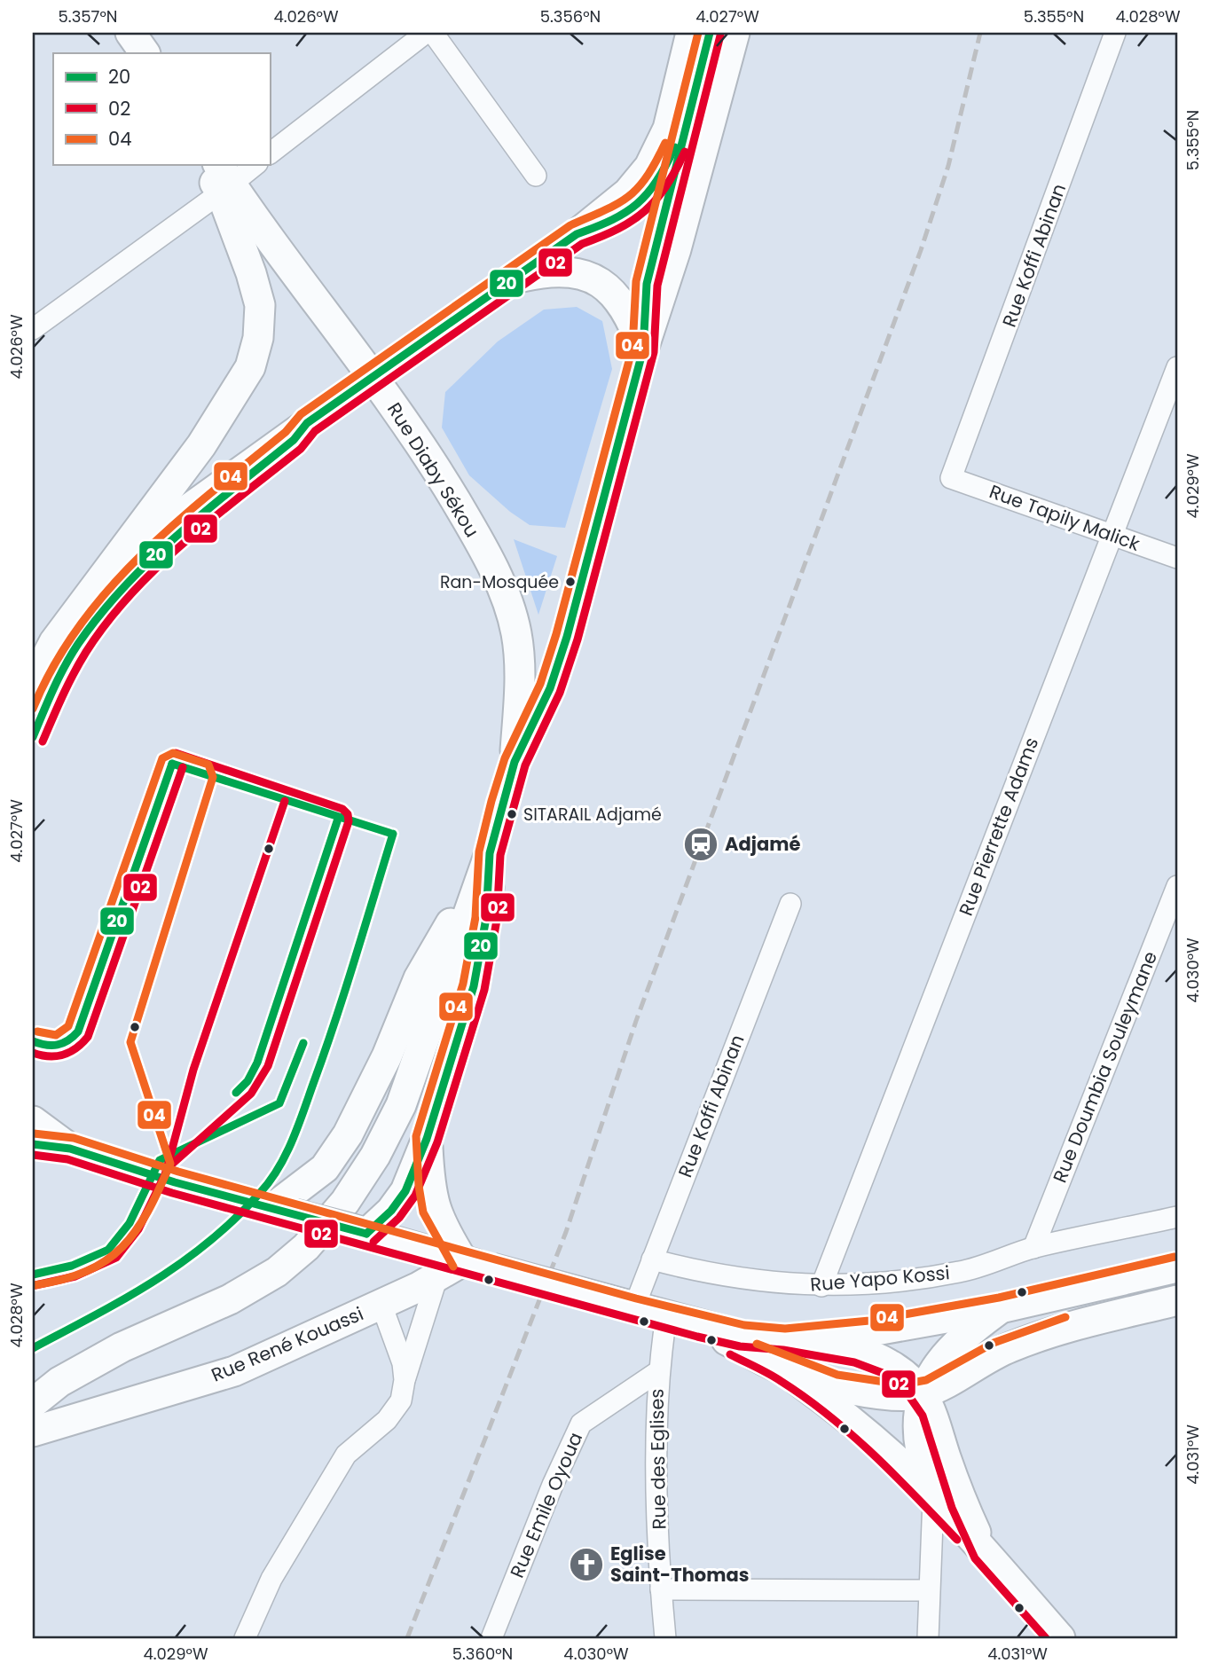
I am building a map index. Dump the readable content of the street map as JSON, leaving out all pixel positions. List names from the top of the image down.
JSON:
{
  "streets": {
    "main road": ["Rue Diaby Sékou", "Rue René Kouassi"],
    "street": [
      "Rue Koffi Abinan",
      "Rue Tapily Malick",
      "Rue Pierrette Adams",
      "Rue Doumbia Souleymane",
      "Rue Yapo Kossi",
      "Rue des Eglises",
      "Rue Emile Oyoua"
    ]
  },
  "crossings": [
    ["Rue Koffi Abinan", "Rue Tapily Malick"],
    ["Rue Koffi Abinan", "Rue Yapo Kossi"],
    ["Rue Tapily Malick", "Rue Pierrette Adams"],
    ["Rue Pierrette Adams", "Rue Yapo Kossi"],
    ["Rue Doumbia Souleymane", "Rue Yapo Kossi"],
    ["Rue des Eglises", "Rue Emile Oyoua"]
  ],
  "places": {
    "other": ["Ran-Mosquée", "SITARAIL Adjamé"],
    "station": ["Adjamé"],
    "church": ["Eglise Saint-Thomas"]
  },
  "lines": ["transit line 20", "transit line 04", "transit line 02"],
  "legend": ["20", "02", "04"],
  "coordinates": [
    "5.357°N",
    "4.026°W",
    "5.356°N",
    "4.027°W",
    "5.355°N",
    "4.028°W",
    "4.029°W",
    "4.030°W",
    "4.031°W",
    "5.360°N"
  ]
}
